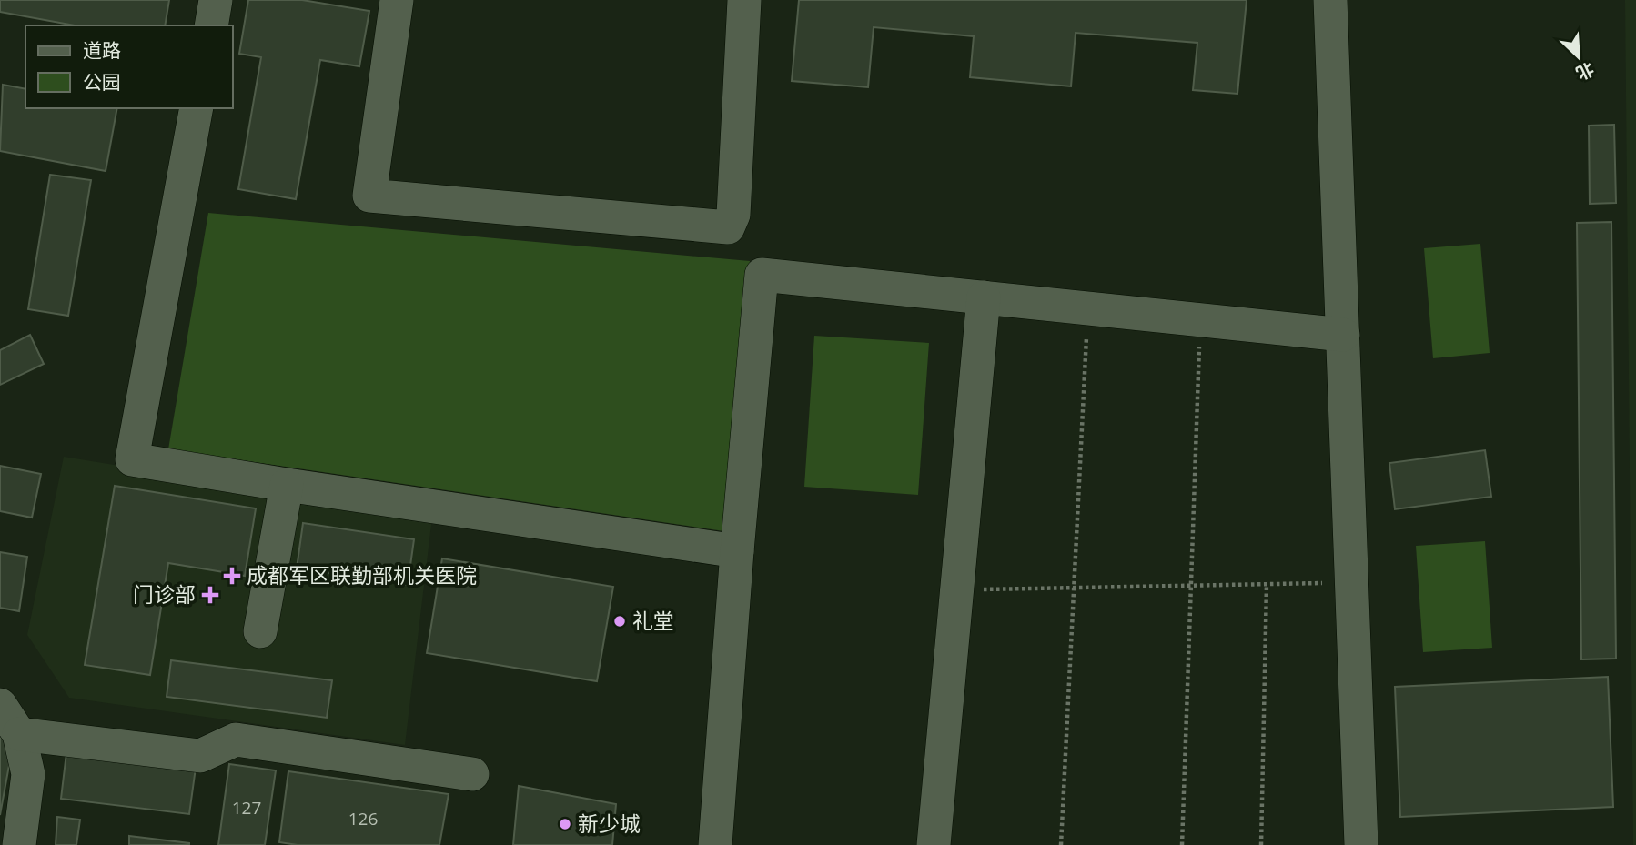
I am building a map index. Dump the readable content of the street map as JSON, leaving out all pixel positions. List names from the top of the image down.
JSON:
{
  "places": {
    "health": ["成都军区联勤部机关医院", "门诊部"],
    "other": ["礼堂", "新少城"]
  },
  "house_numbers": ["127", "126"],
  "legend": ["道路", "公园"],
  "north": "bottom right"
}
